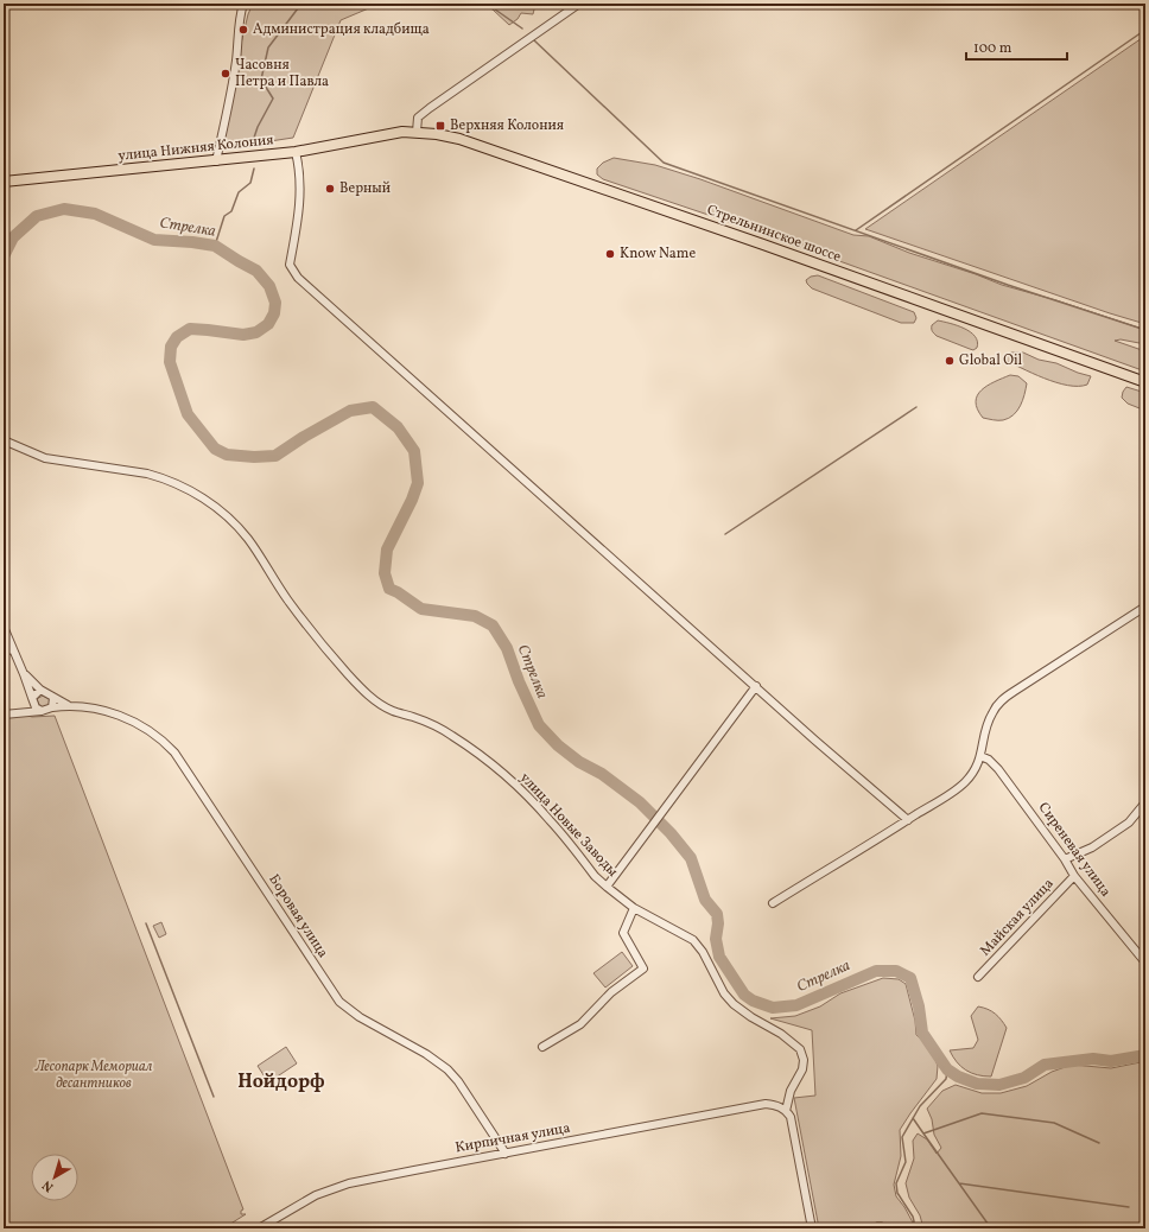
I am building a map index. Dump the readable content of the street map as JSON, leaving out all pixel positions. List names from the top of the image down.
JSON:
{
  "streets": {
    "main road": ["улица Нижняя Колония", "Стрельнинское шоссе"],
    "street": [
      "улица Новые Заводы",
      "Сиреневая улица",
      "Боровая улица",
      "Майская улица",
      "Кирпичная улица"
    ]
  },
  "crossings": [
    ["улица Нижняя Колония", "Стрельнинское шоссе"],
    ["улица Новые Заводы", "Кирпичная улица"],
    ["Сиреневая улица", "Майская улица"],
    ["Боровая улица", "Кирпичная улица"]
  ],
  "districts": ["Нойдорф"],
  "water": ["Стрелка"],
  "parks": ["Лесопарк Мемориал десантников"],
  "places": {
    "other": [
      "Администрация кладбища",
      "Часовня Петра и Павла",
      "Верный",
      "Know Name",
      "Global Oil"
    ],
    "transit": ["Верхняя Колония"]
  },
  "scale_bar": "100 m",
  "north": "bottom left"
}
